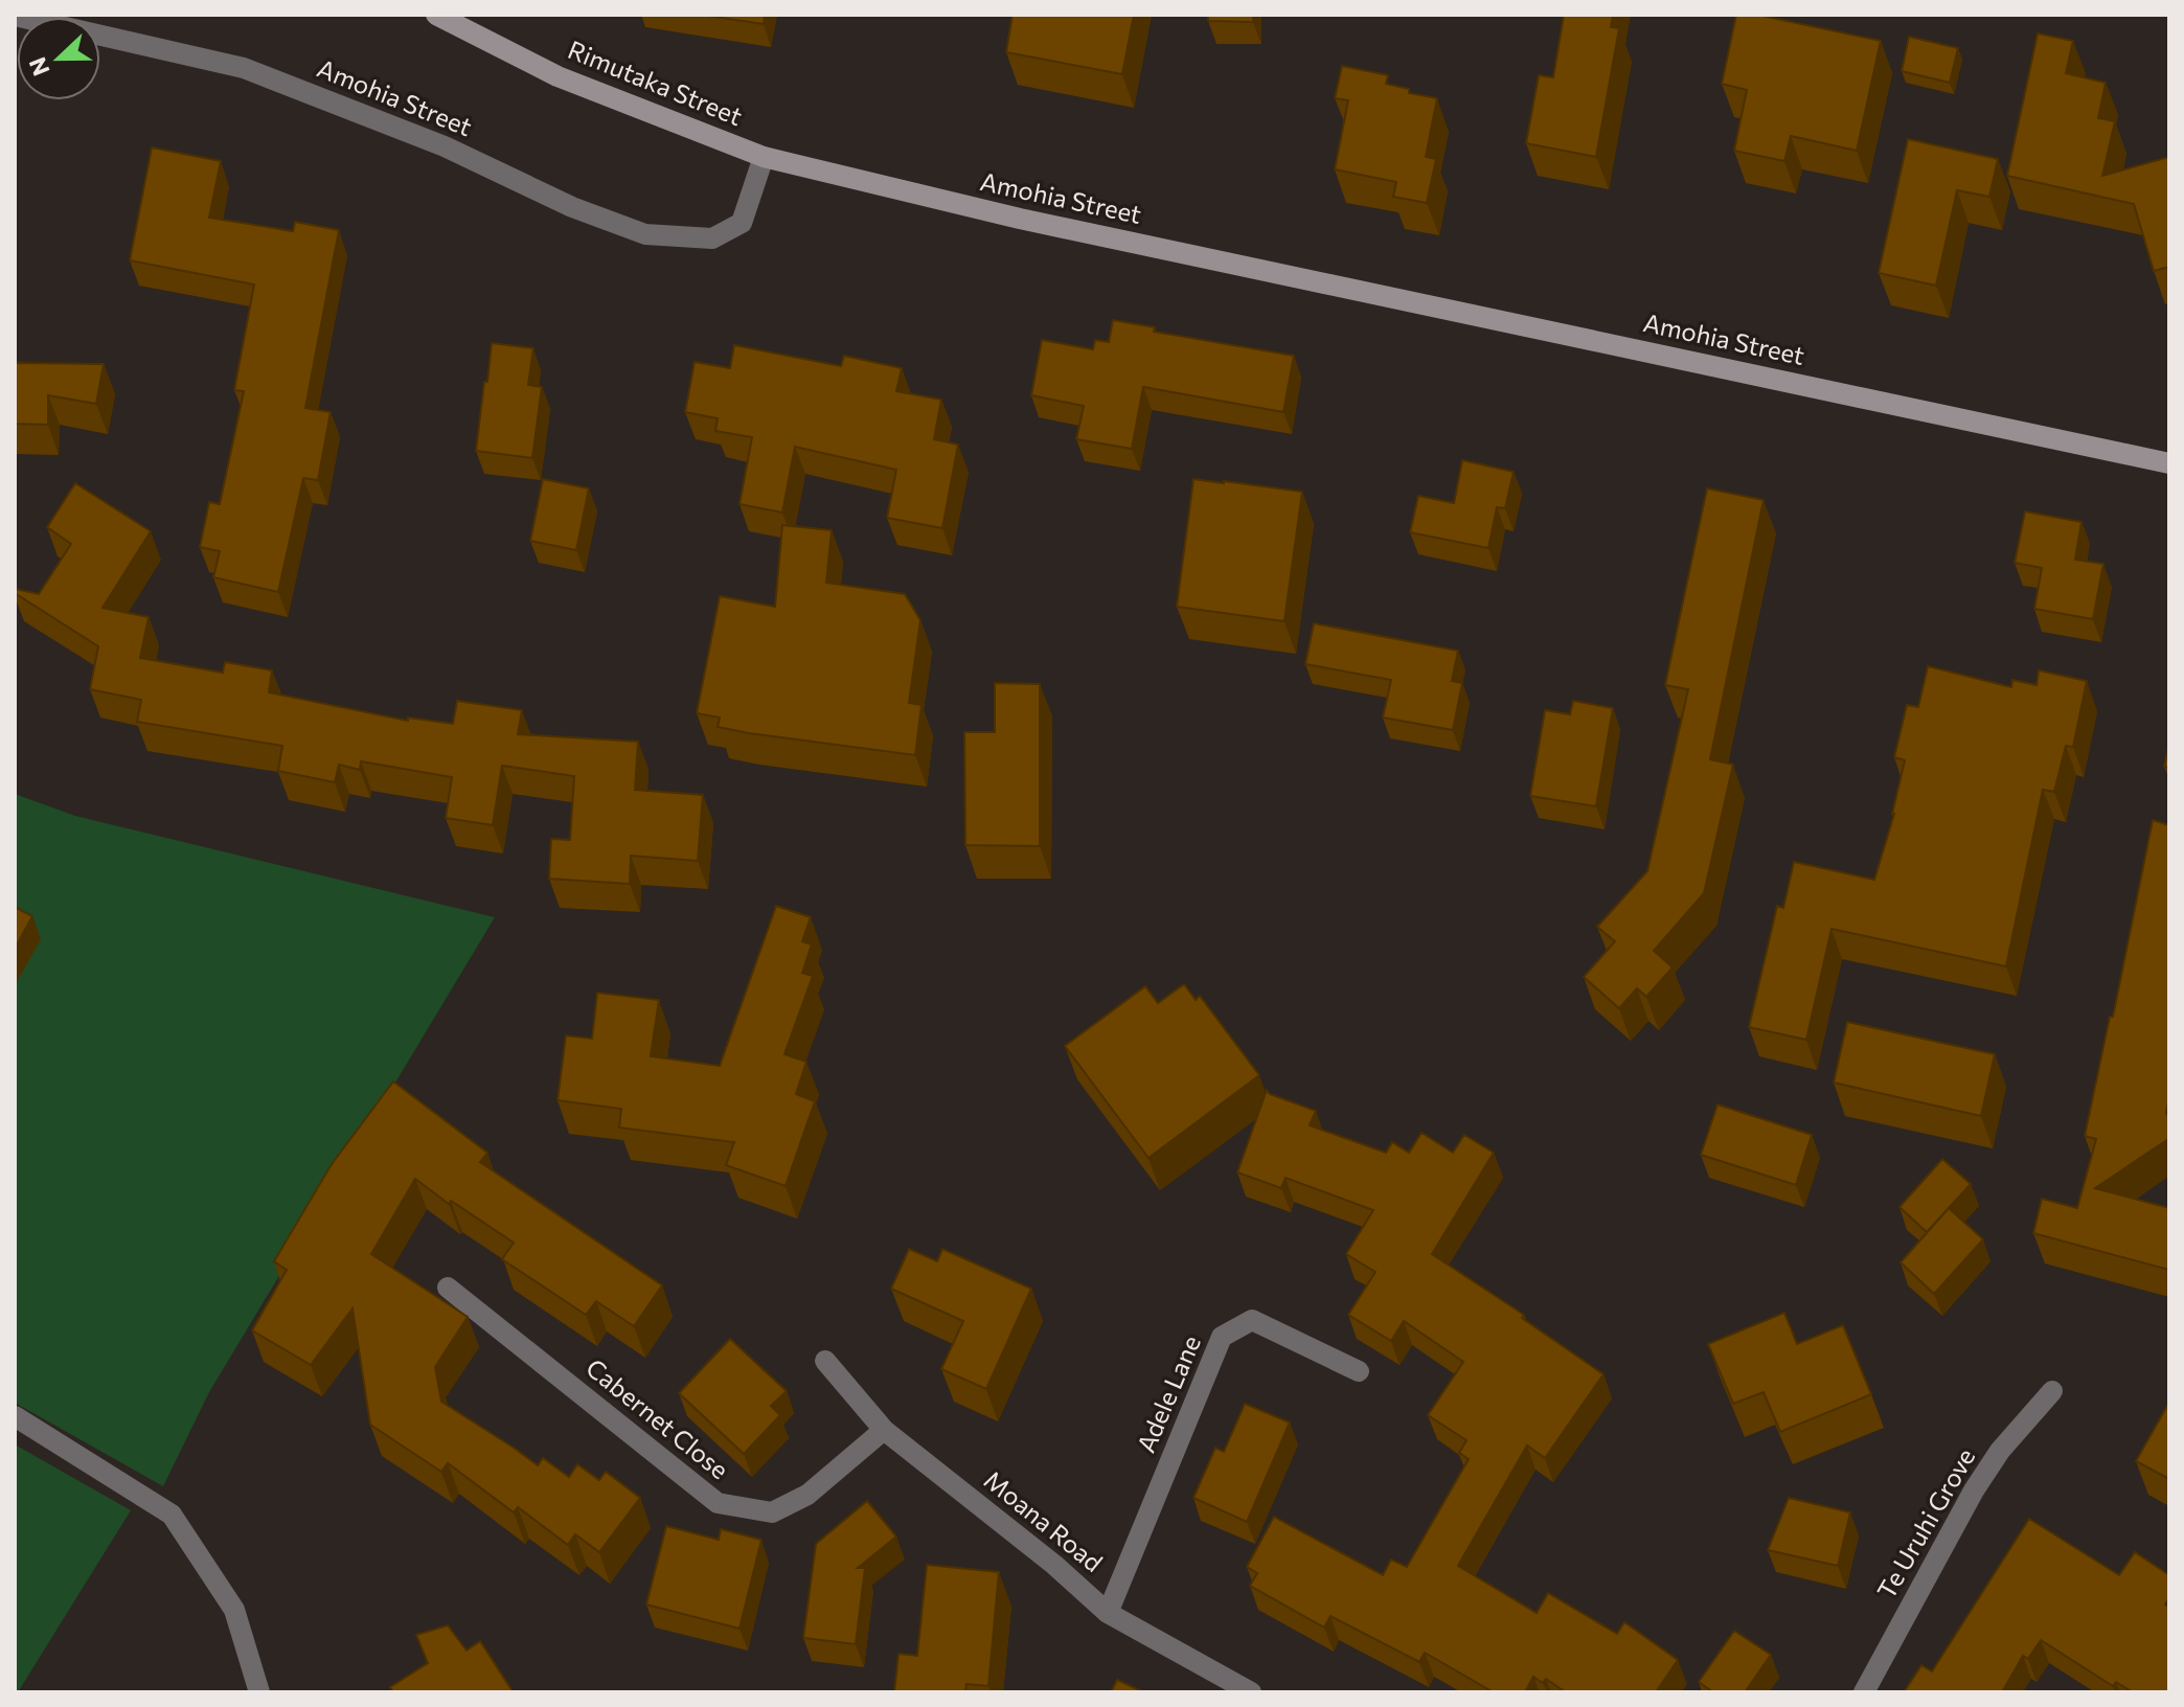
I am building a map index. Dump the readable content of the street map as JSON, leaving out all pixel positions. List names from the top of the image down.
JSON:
{
  "streets": {
    "main road": ["Rimutaka Street", "Amohia Street"],
    "street": [
      "Adele Lane",
      "Cabernet Close",
      "Moana Road",
      "Te Uruhi Grove"
    ]
  },
  "crossings": [
    ["Rimutaka Street", "Amohia Street"],
    ["Adele Lane", "Moana Road"],
    ["Cabernet Close", "Moana Road"]
  ],
  "north": "left"
}
